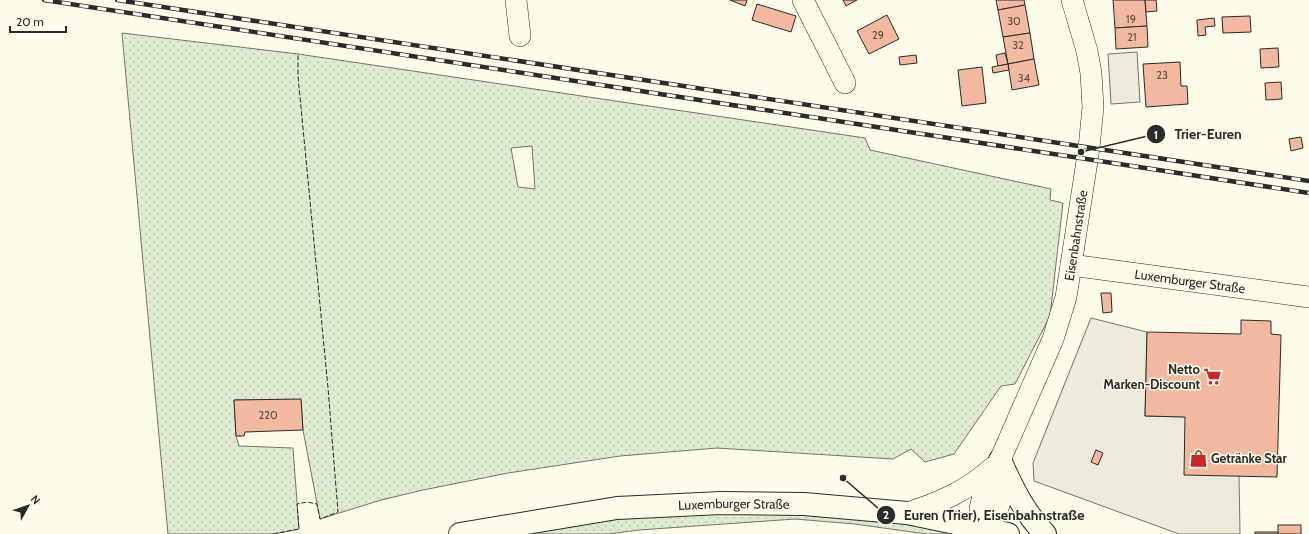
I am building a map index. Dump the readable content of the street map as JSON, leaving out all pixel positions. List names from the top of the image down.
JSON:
{
  "streets": {
    "main road": ["Luxemburger Straße"],
    "street": ["Eisenbahnstraße"]
  },
  "crossings": [
    ["Eisenbahnstraße", "Luxemburger Straße"]
  ],
  "places": {
    "other": ["Trier-Euren", "Euren (Trier), Eisenbahnstraße"],
    "supermarket": ["Netto Marken-Discount"],
    "shop": ["Getränke Star"]
  },
  "house_numbers": [
    "19",
    "30",
    "29",
    "21",
    "32",
    "23",
    "34",
    "220"
  ],
  "scale_bar": "20 m",
  "north": "top right"
}
